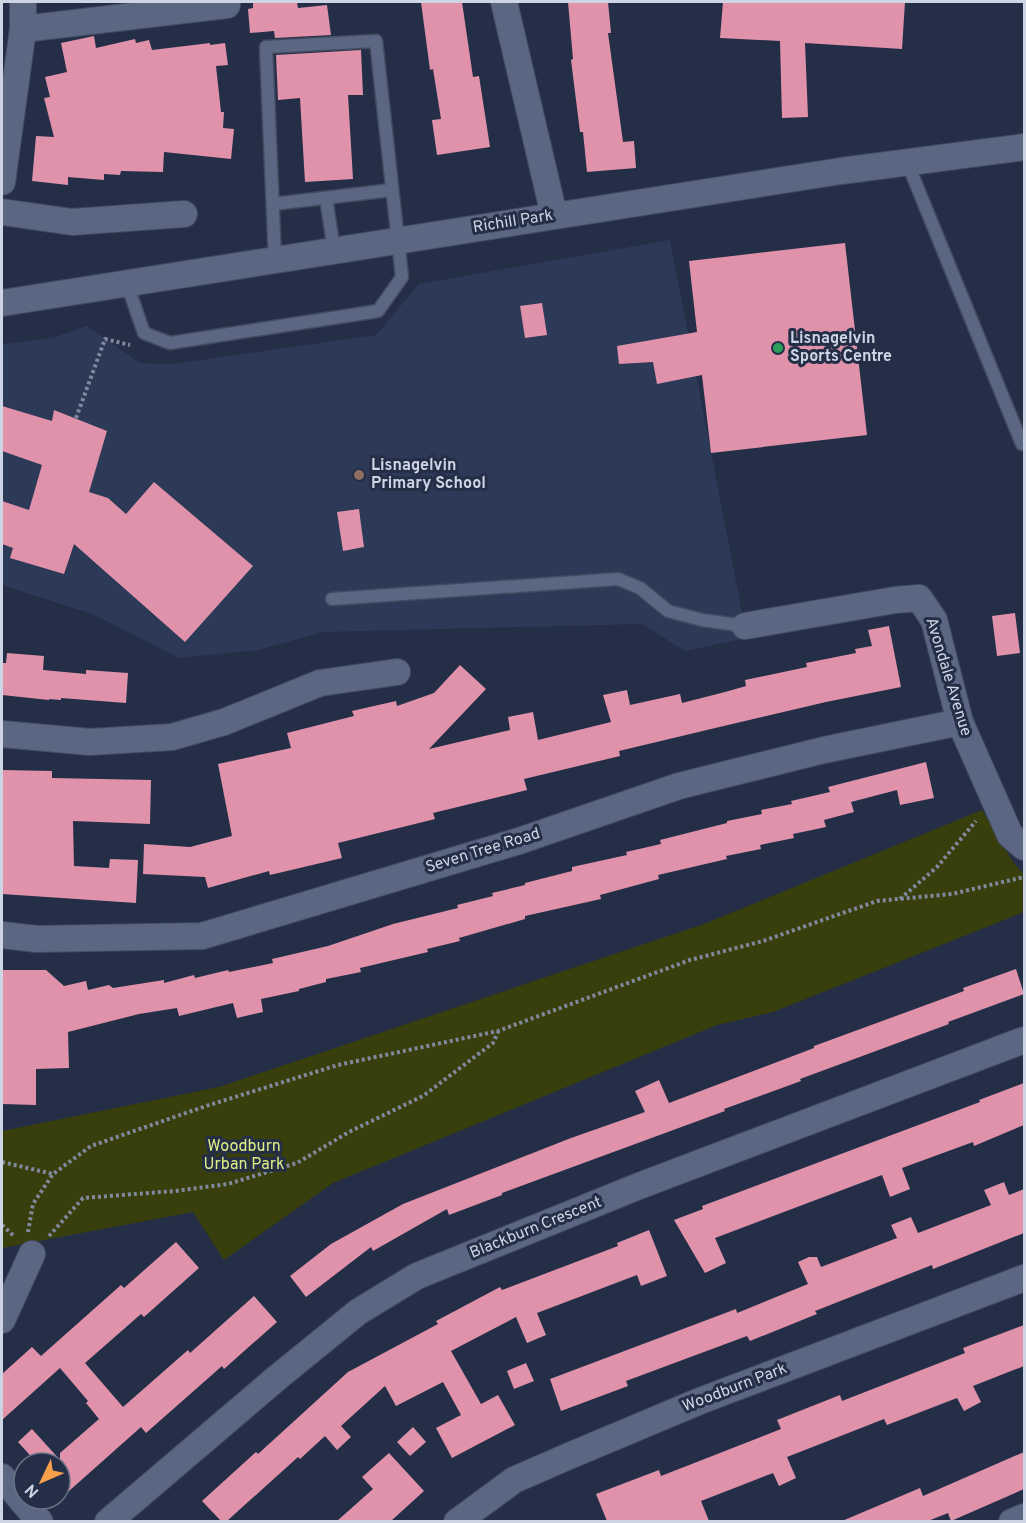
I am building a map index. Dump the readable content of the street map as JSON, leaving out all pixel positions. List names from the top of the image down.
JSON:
{
  "streets": {
    "street": [
      "Richill Park",
      "Avondale Avenue",
      "Seven Tree Road",
      "Blackburn Crescent",
      "Woodburn Park"
    ]
  },
  "crossings": [
    ["Avondale Avenue", "Seven Tree Road"]
  ],
  "parks": ["Woodburn Urban Park"],
  "places": ["Lisnagelvin Sports Centre", "Lisnagelvin Primary School"],
  "north": "bottom left"
}
